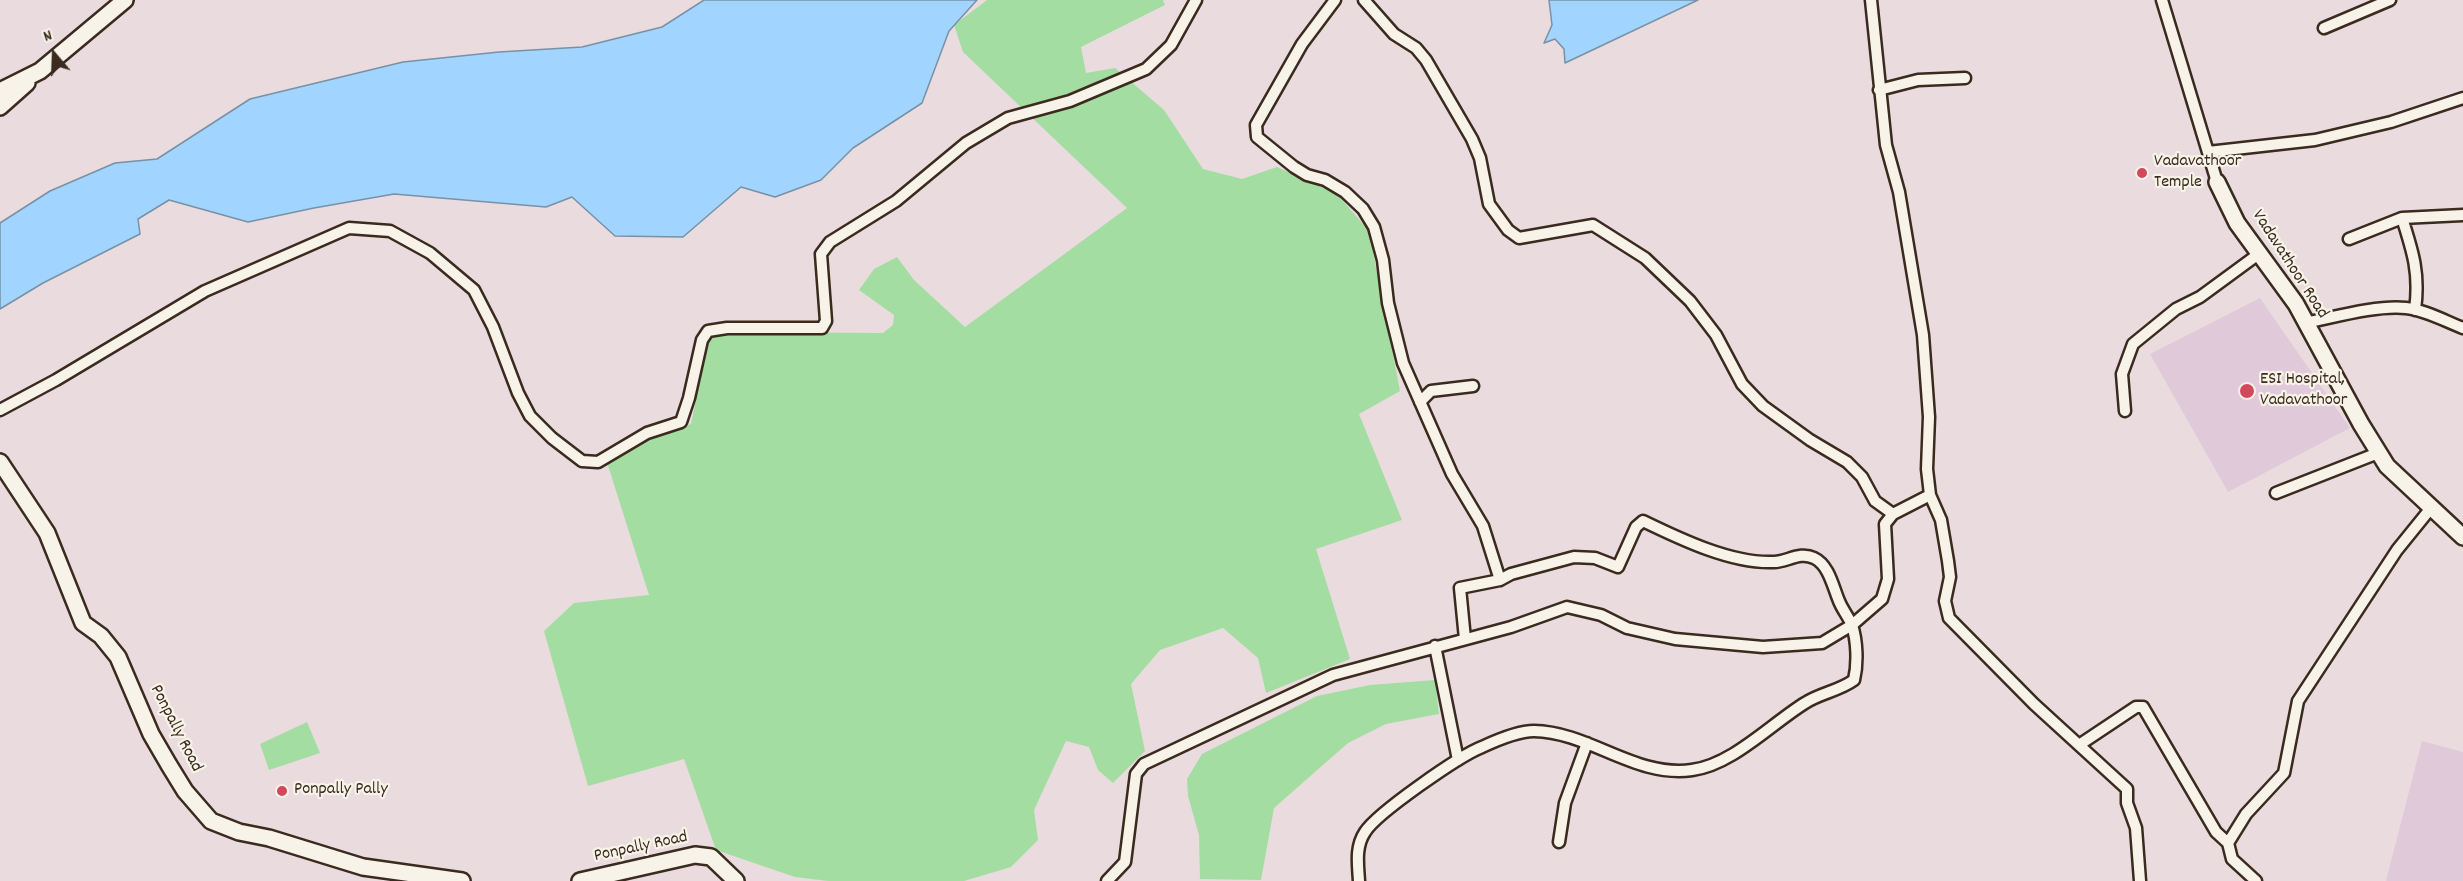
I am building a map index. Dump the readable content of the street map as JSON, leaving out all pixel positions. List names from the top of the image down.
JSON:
{
  "streets": {
    "main road": ["Vadavathoor Road", "Ponpally Road"]
  },
  "places": ["Vadavathoor Temple", "ESI Hospital, Vadavathoor", "Ponpally Pally"],
  "north": "top"
}
